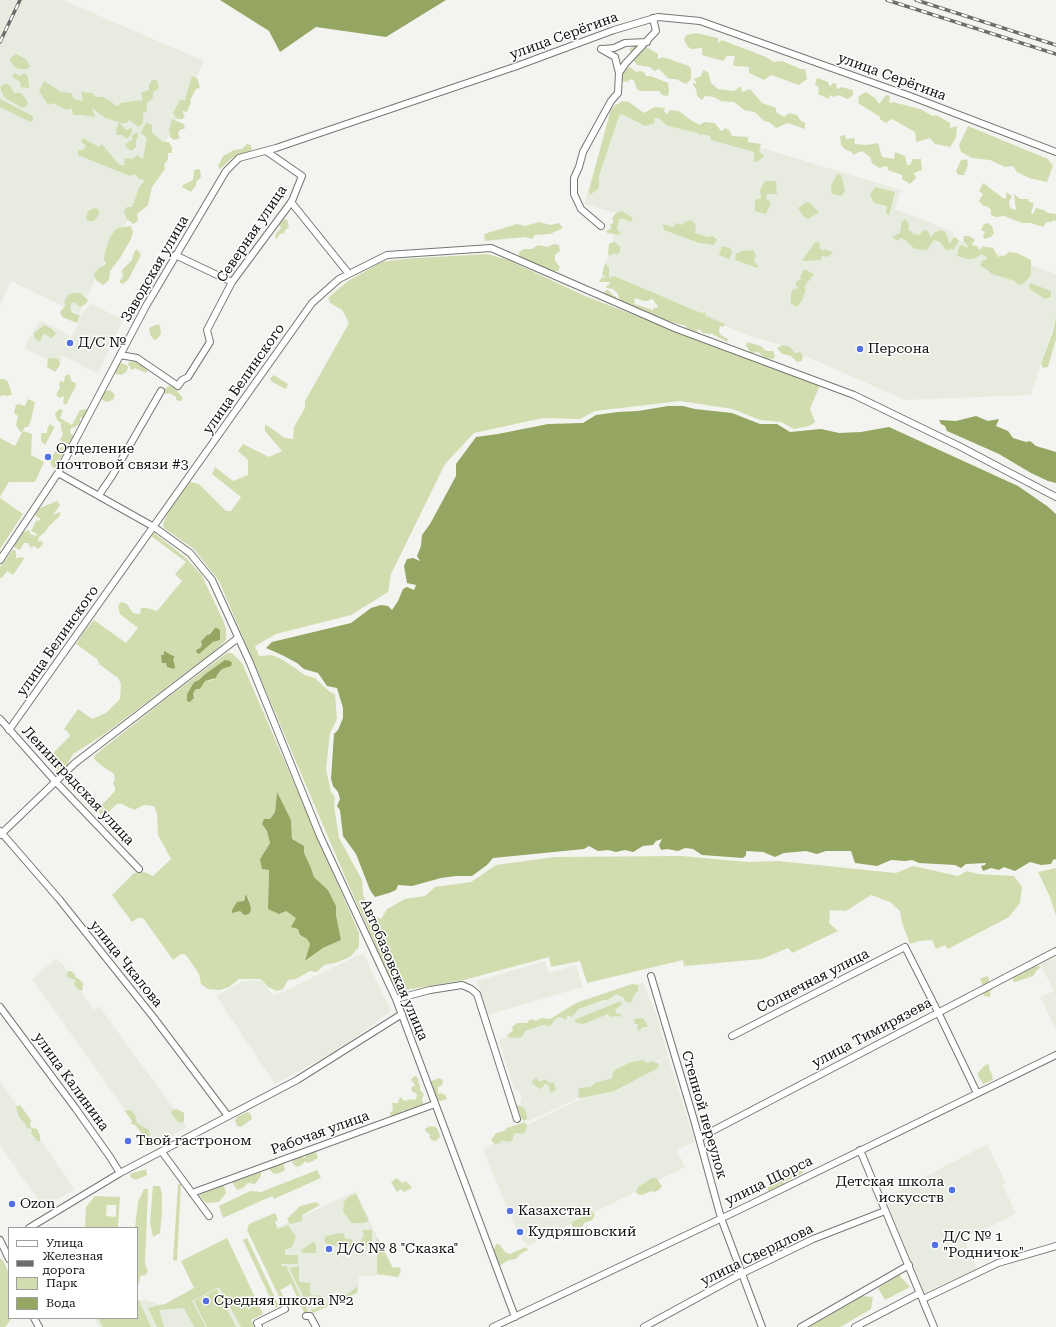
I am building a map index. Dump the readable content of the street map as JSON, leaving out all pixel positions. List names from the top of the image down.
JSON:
{
  "streets": {
    "street": [
      "улица Серёгина",
      "Северная улица",
      "Заводская улица",
      "улица Белинского",
      "Ленинградская улица",
      "улица Чкалова",
      "Автобазовская улица",
      "Солнечная улица",
      "улица Тимирязева",
      "улица Калинина",
      "Степной переулок",
      "Рабочая улица",
      "улица Щорса",
      "улица Свердлова"
    ]
  },
  "crossings": [
    ["улица Серёгина", "Северная улица"],
    ["улица Серёгина", "Заводская улица"],
    ["Северная улица", "Заводская улица"],
    ["улица Белинского", "Ленинградская улица"],
    ["Автобазовская улица", "Рабочая улица"],
    ["Автобазовская улица", "улица Щорса"],
    ["Солнечная улица", "улица Тимирязева"],
    ["улица Тимирязева", "Степной переулок"],
    ["Степной переулок", "улица Щорса"],
    ["Степной переулок", "улица Свердлова"]
  ],
  "places": [
    "Д/С №",
    "Персона",
    "Отделение почтовой связи #3",
    "Твой гастроном",
    "Детская школа искусств",
    "Ozon",
    "Казахстан",
    "Кудряшовский",
    "Д/С № 1 \"Родничок\"",
    "Д/С № 8 \"Сказка\"",
    "Средняя школа №2"
  ],
  "legend": [
    "Улица",
    "Железная дорога",
    "Парк",
    "Вода"
  ]
}
